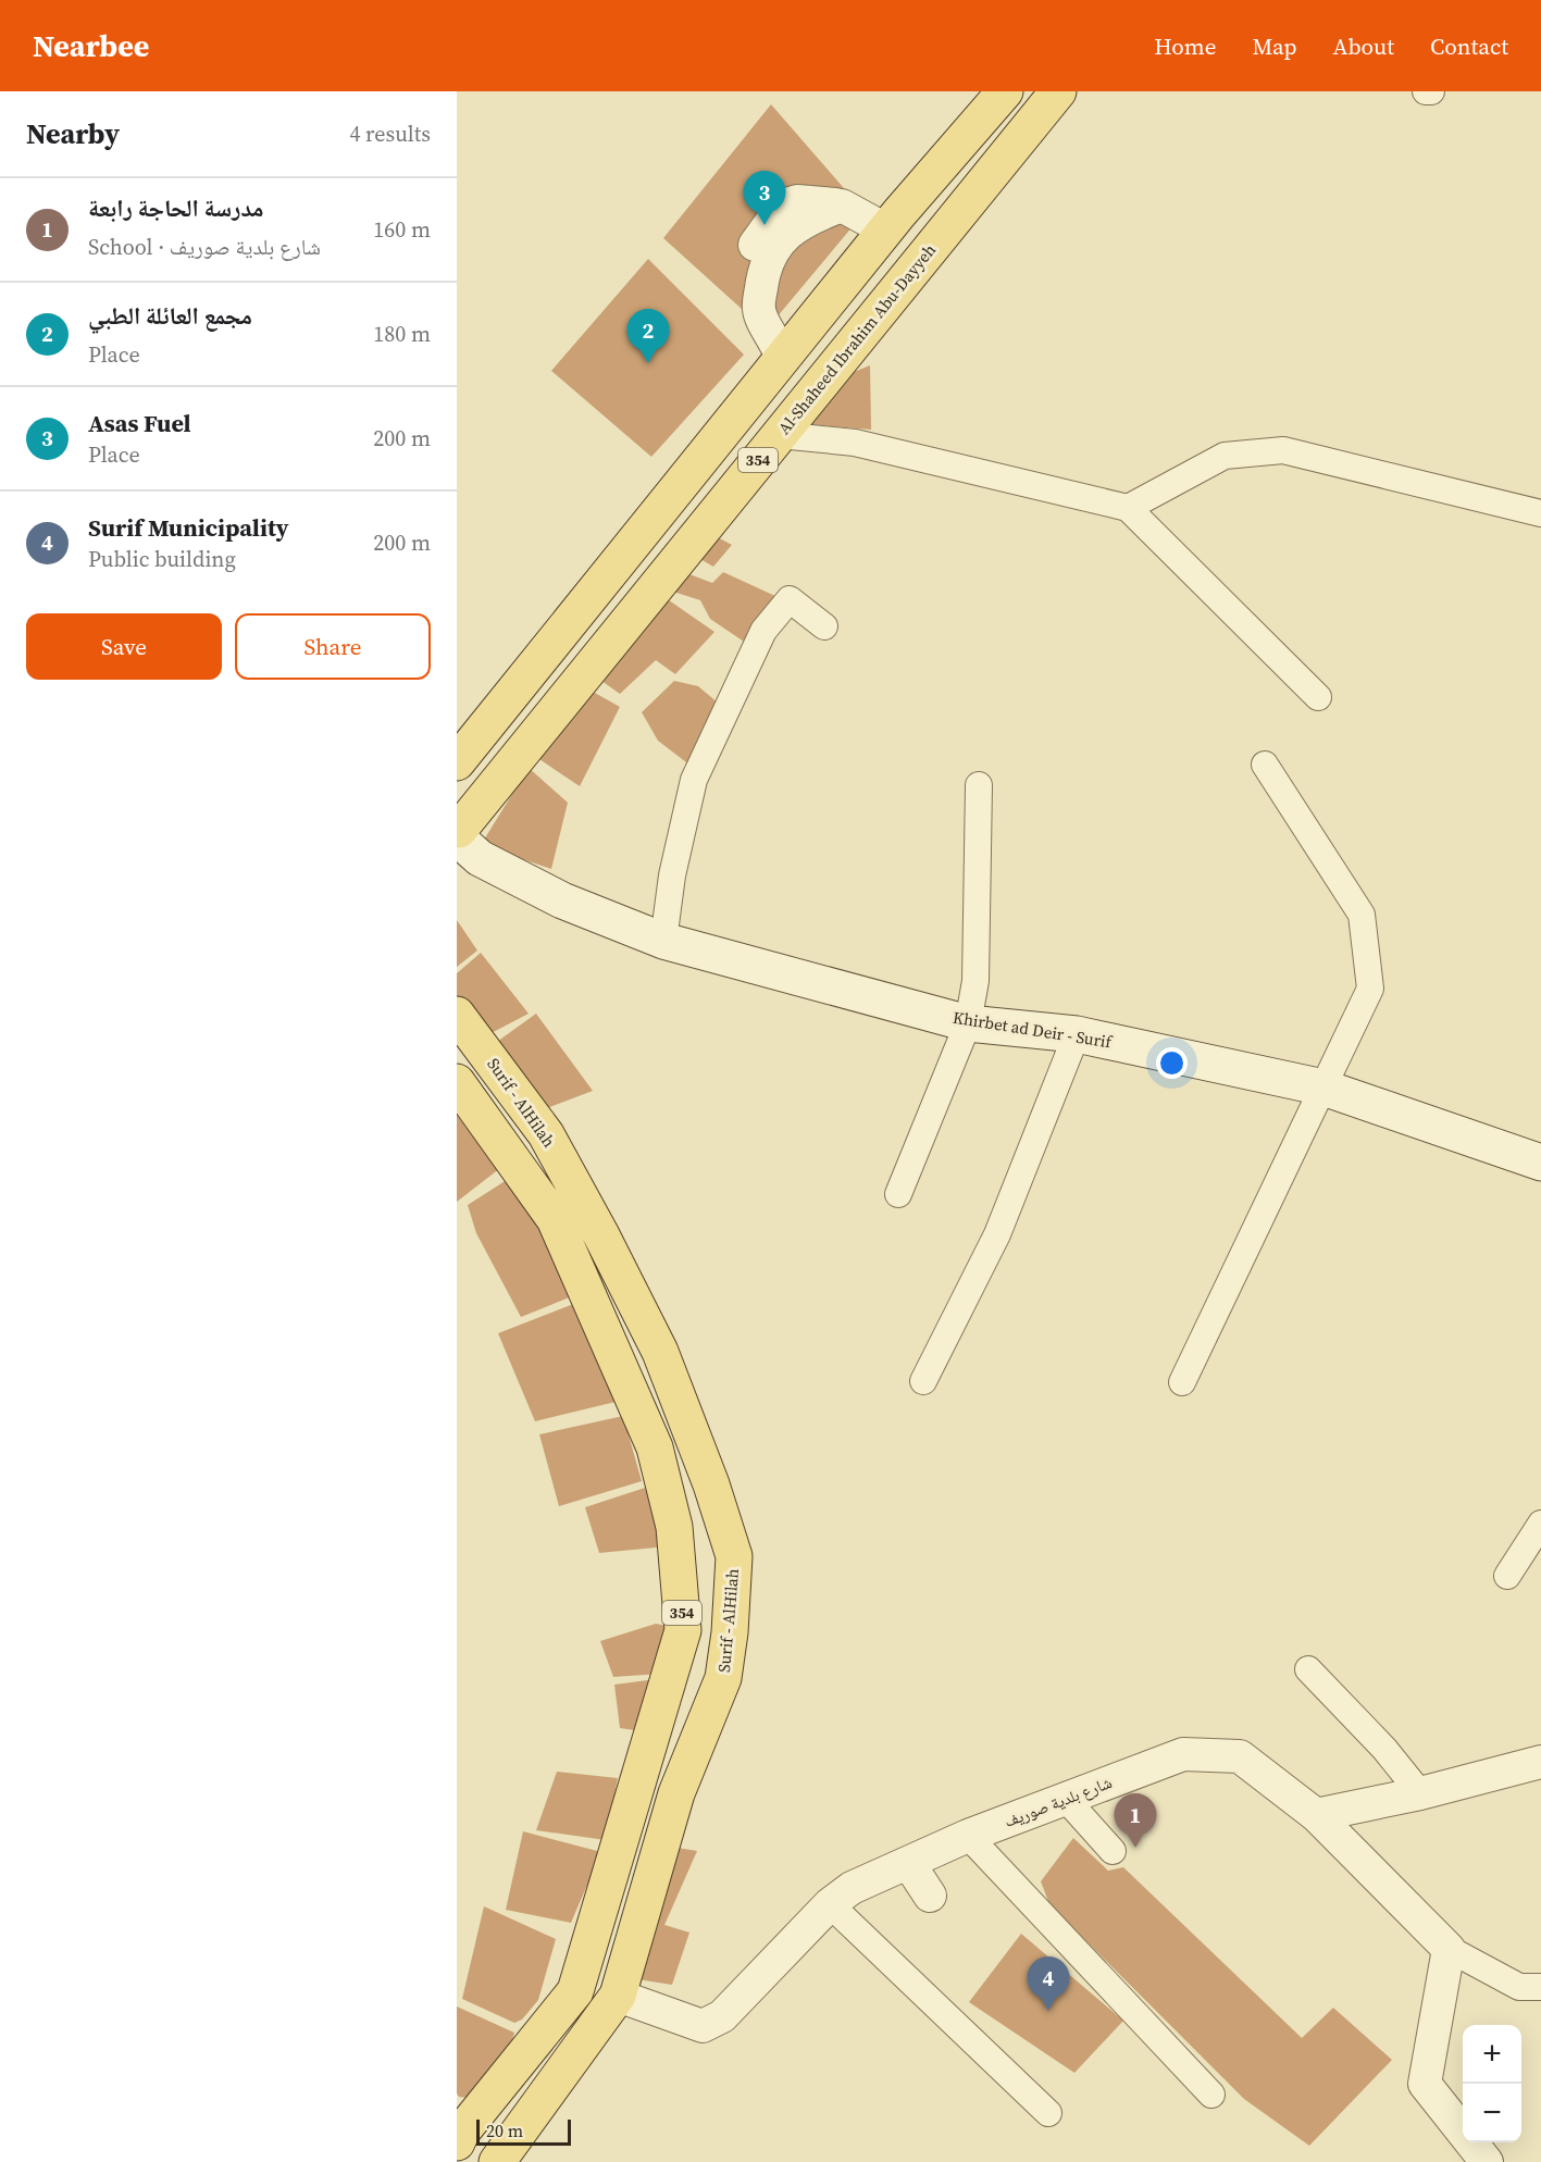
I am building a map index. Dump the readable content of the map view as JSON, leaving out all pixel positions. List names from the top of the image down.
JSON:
{
  "streets": {
    "main road": [
      "Al-Shaheed Ibrahim Abu-Dayyeh",
      "354",
      "Khirbet ad Deir - Surif",
      "Surif - AlHilah"
    ],
    "street": ["شارع بلدية صوريف"]
  },
  "crossings": [
    ["Al-Shaheed Ibrahim Abu-Dayyeh", "Khirbet ad Deir - Surif"],
    ["Surif - AlHilah", "شارع بلدية صوريف"]
  ],
  "scale_bar": "20 m",
  "page": {
    "header": "Nearbee",
    "nav": [
      "Home",
      "Map",
      "About",
      "Contact"
    ],
    "heading": ["Nearby", "4 results"],
    "pins": [
      "3",
      "2",
      "1",
      "4"
    ],
    "list": [
      {
        "mark": "1",
        "name": "مدرسة الحاجة رابعة",
        "note": "School · شارع بلدية صوريف",
        "value": "160 m"
      },
      {
        "mark": "2",
        "name": "مجمع العائلة الطبي",
        "note": "Place",
        "value": "180 m"
      },
      {
        "mark": "3",
        "name": "Asas Fuel",
        "note": "Place",
        "value": "200 m"
      },
      {
        "mark": "4",
        "name": "Surif Municipality",
        "note": "Public building",
        "value": "200 m"
      }
    ],
    "buttons": ["Save", "Share"],
    "map_buttons": ["+", "−"],
    "scale": "20 m"
  }
}
